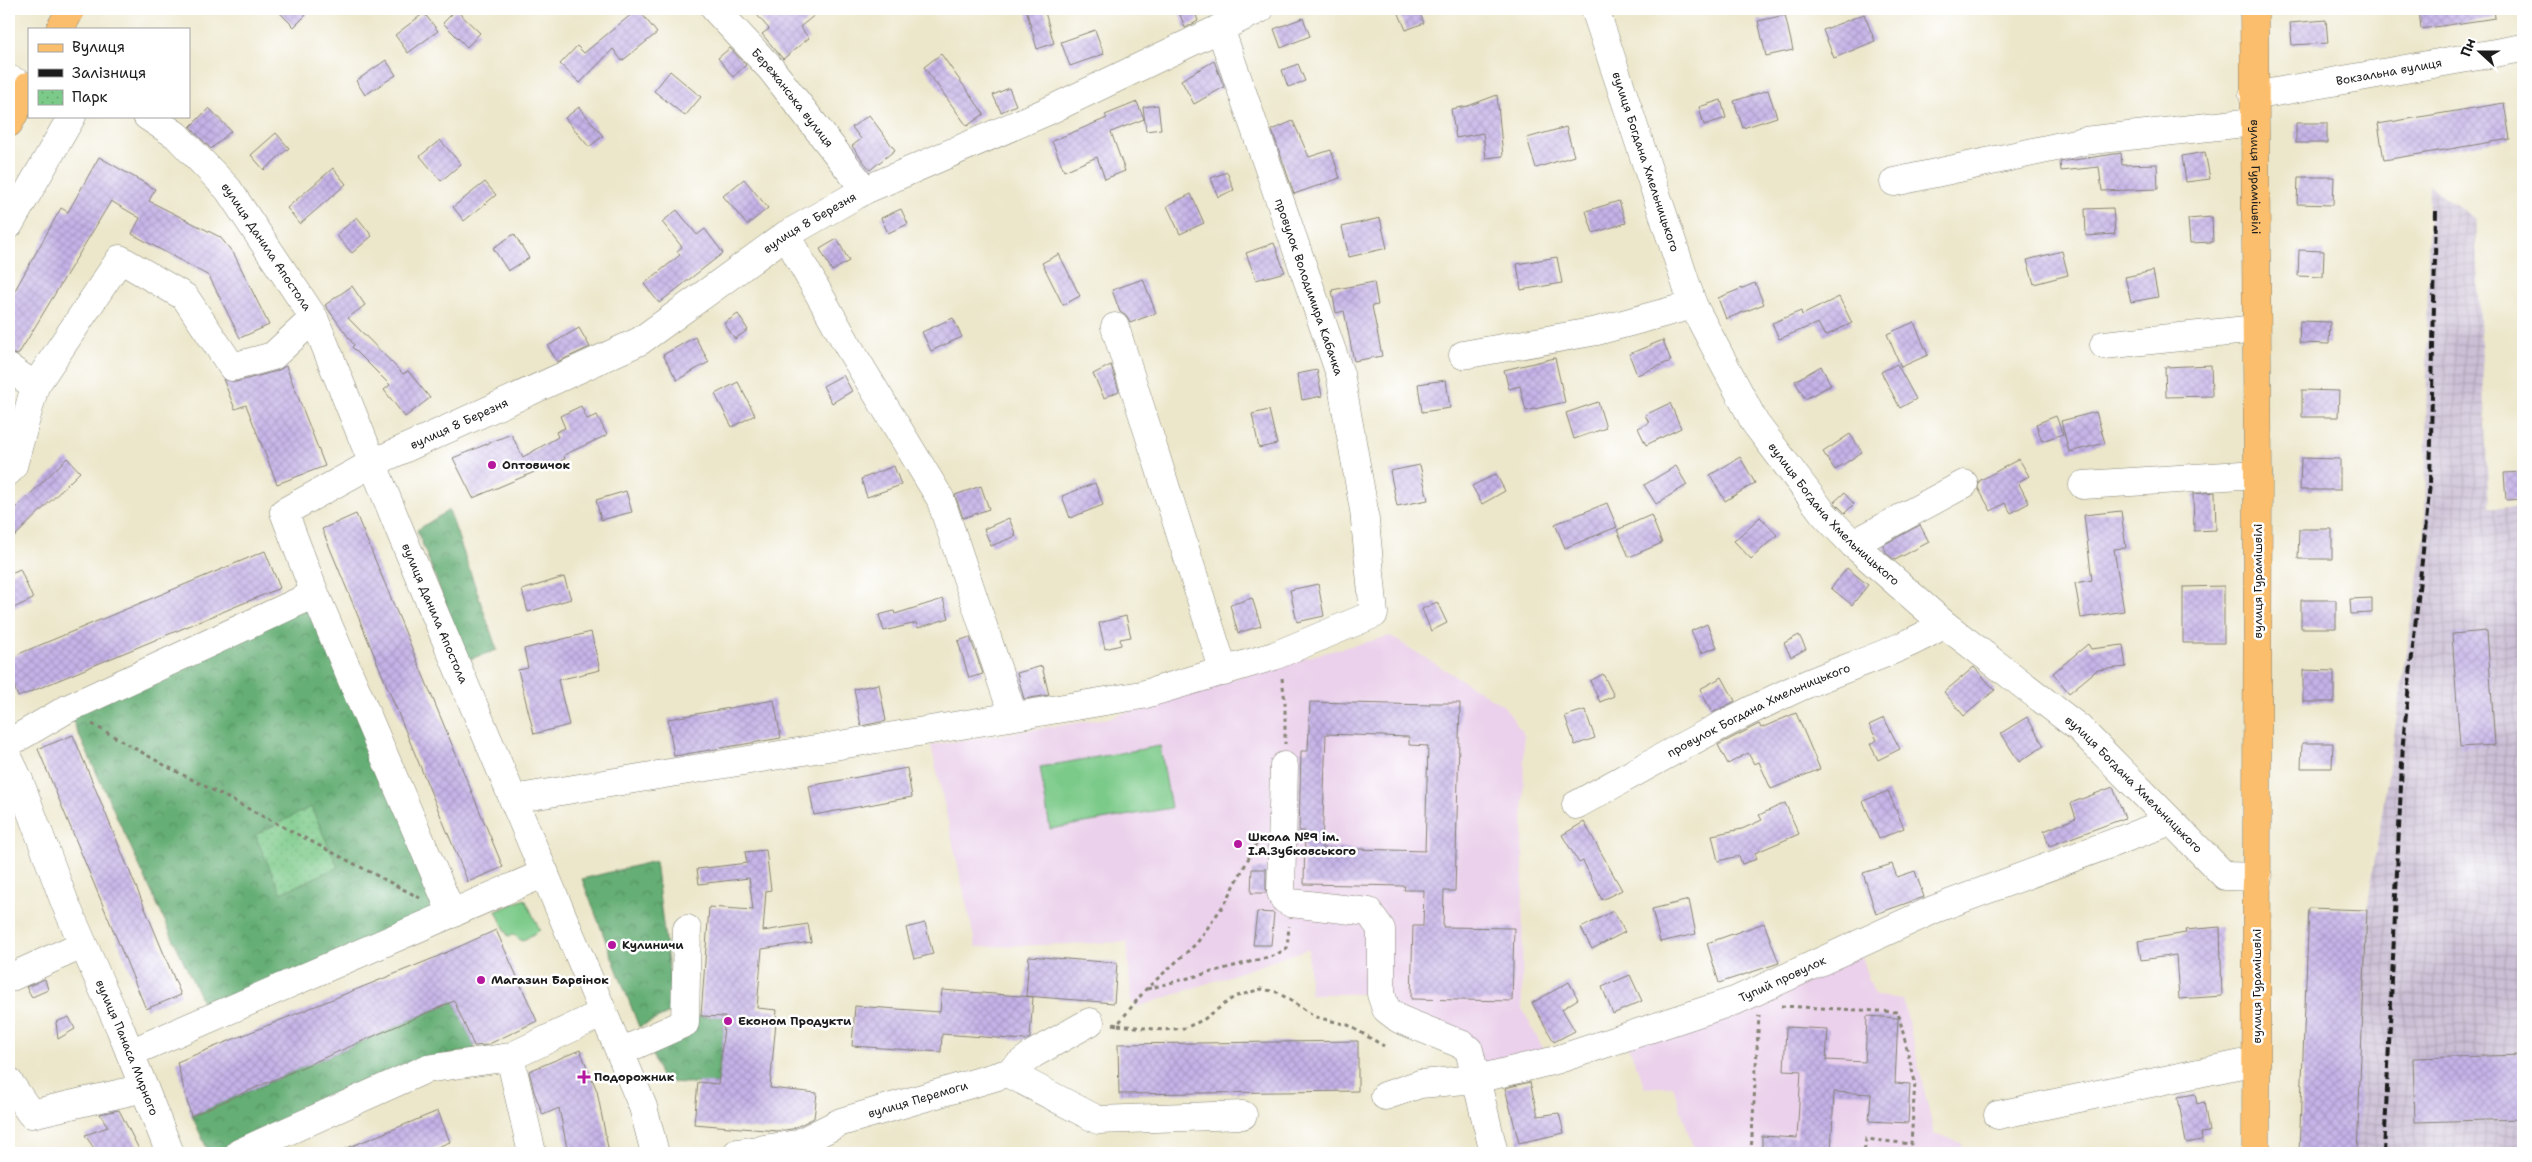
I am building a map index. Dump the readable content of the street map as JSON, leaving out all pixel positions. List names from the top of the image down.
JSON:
{
  "streets": {
    "main road": ["вулиця Гурамішвілі"],
    "street": [
      "Вокзальна вулиця",
      "Бережанська вулиця",
      "вулиця Богдана Хмельницького",
      "вулиця 8 Березня",
      "вулиця Данила Апостола",
      "провулок Володимира Кабачка",
      "провулок Богдана Хмельницького",
      "Тупий провулок",
      "вулиця Панаса Мирного",
      "вулиця Перемоги"
    ]
  },
  "crossings": [
    ["Вокзальна вулиця", "вулиця Гурамішвілі"],
    ["Бережанська вулиця", "вулиця 8 Березня"],
    ["вулиця Богдана Хмельницького", "вулиця Гурамішвілі"],
    ["вулиця Богдана Хмельницького", "провулок Богдана Хмельницького"],
    ["вулиця Богдана Хмельницького", "Тупий провулок"],
    ["вулиця 8 Березня", "вулиця Данила Апостола"],
    ["вулиця 8 Березня", "провулок Володимира Кабачка"]
  ],
  "places": {
    "other": [
      "Оптовичок",
      "Школа №9 ім. І.А.Зубковського",
      "Кулиничи",
      "Магазин Барвінок",
      "Економ Продукти"
    ],
    "health": ["Подорожник"]
  },
  "legend": ["Вулиця", "Залізниця", "Парк"],
  "north": "left"
}
